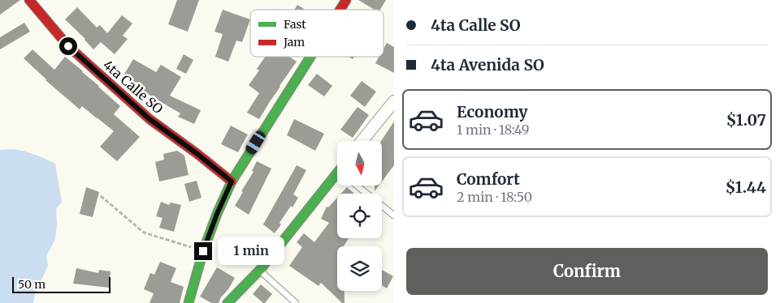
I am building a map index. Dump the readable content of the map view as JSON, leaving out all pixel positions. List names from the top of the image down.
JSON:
{
  "streets": {
    "street": ["4ta Calle SO"]
  },
  "legend": ["Fast", "Jam"],
  "scale_bar": "50 m",
  "north": "bottom",
  "page": {
    "banner": ["4ta Calle SO", "4ta Avenida SO"],
    "list": [
      {
        "name": "Economy",
        "note": "1 min · 18:49",
        "value": "$1.07"
      },
      {
        "name": "Comfort",
        "note": "2 min · 18:50",
        "value": "$1.44"
      }
    ],
    "bubble": "1 min",
    "buttons": "Confirm",
    "scale": "50 m"
  }
}
